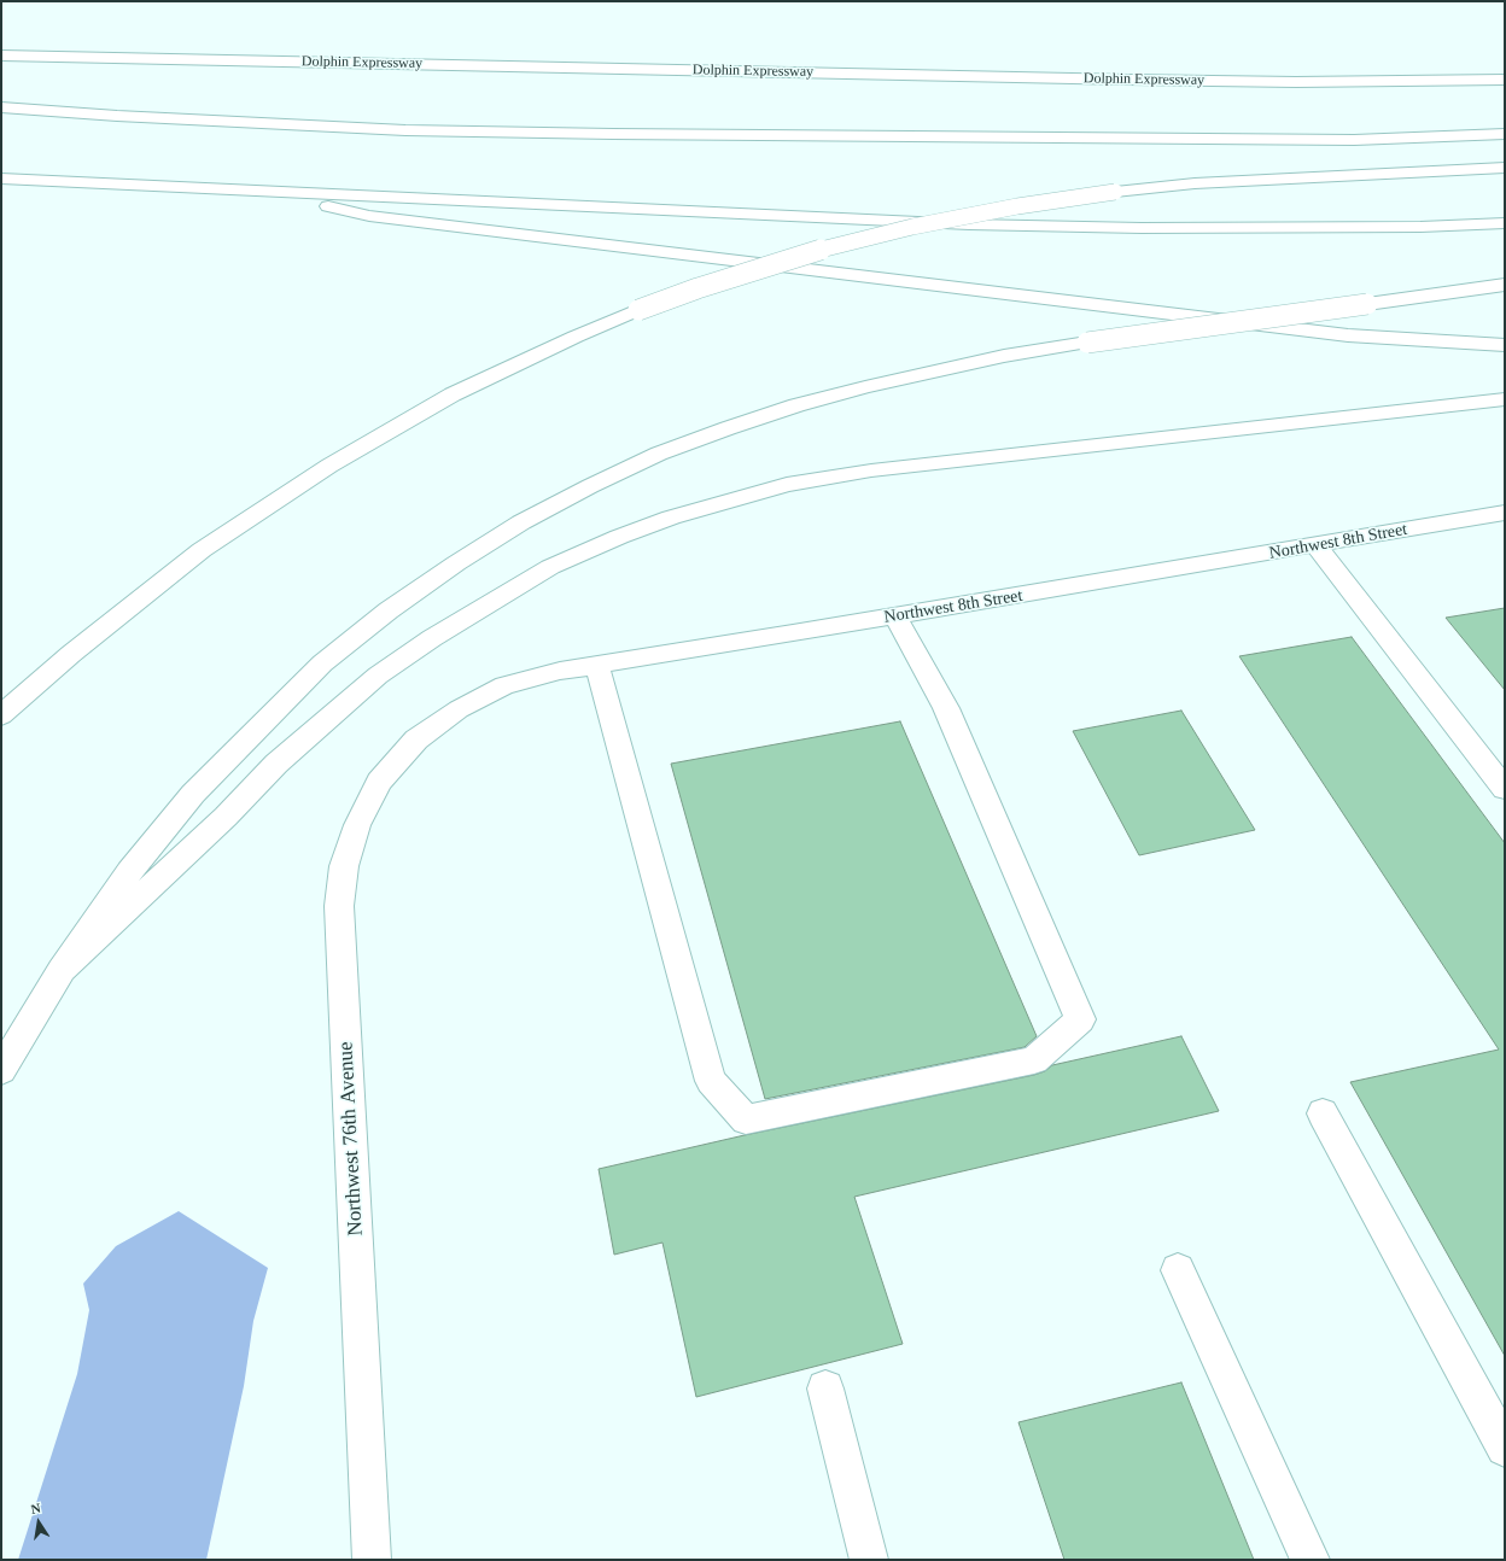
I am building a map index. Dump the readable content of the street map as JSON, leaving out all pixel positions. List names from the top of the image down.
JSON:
{
  "streets": {
    "main road": ["Dolphin Expressway", "Northwest 8th Street", "Northwest 76th Avenue"]
  },
  "crossings": [
    ["Northwest 8th Street", "Northwest 76th Avenue"]
  ],
  "north": "top"
}
